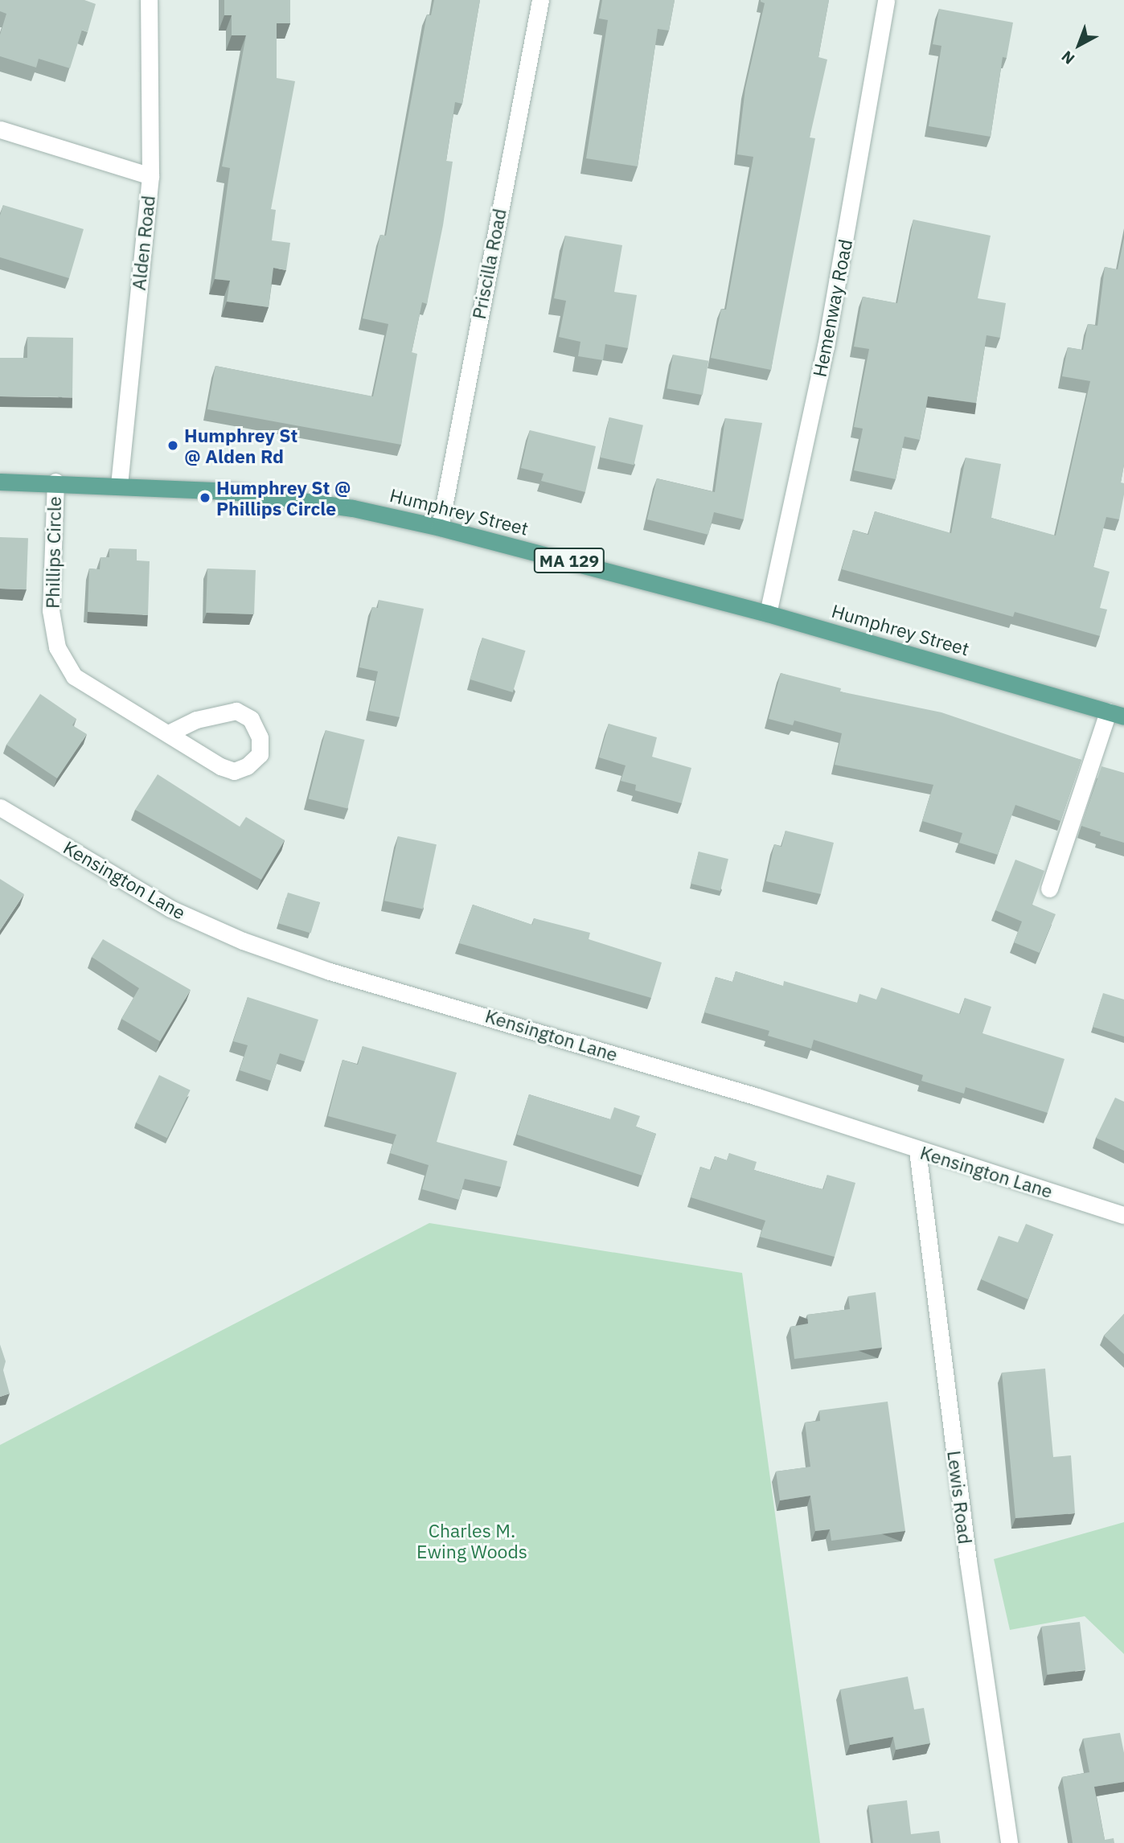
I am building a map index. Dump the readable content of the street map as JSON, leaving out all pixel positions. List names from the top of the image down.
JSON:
{
  "streets": {
    "main road": ["Humphrey Street", "MA 129"],
    "street": [
      "Alden Road",
      "Priscilla Road",
      "Hemenway Road",
      "Phillips Circle",
      "Kensington Lane",
      "Lewis Road"
    ]
  },
  "crossings": [
    ["Alden Road", "Humphrey Street"],
    ["Priscilla Road", "Humphrey Street"],
    ["Hemenway Road", "Humphrey Street"],
    ["Humphrey Street", "Phillips Circle"],
    ["Kensington Lane", "Lewis Road"]
  ],
  "parks": ["Charles M. Ewing Woods"],
  "places": ["Humphrey St @ Alden Rd", "Humphrey St @ Phillips Circle"],
  "north": "bottom left"
}
